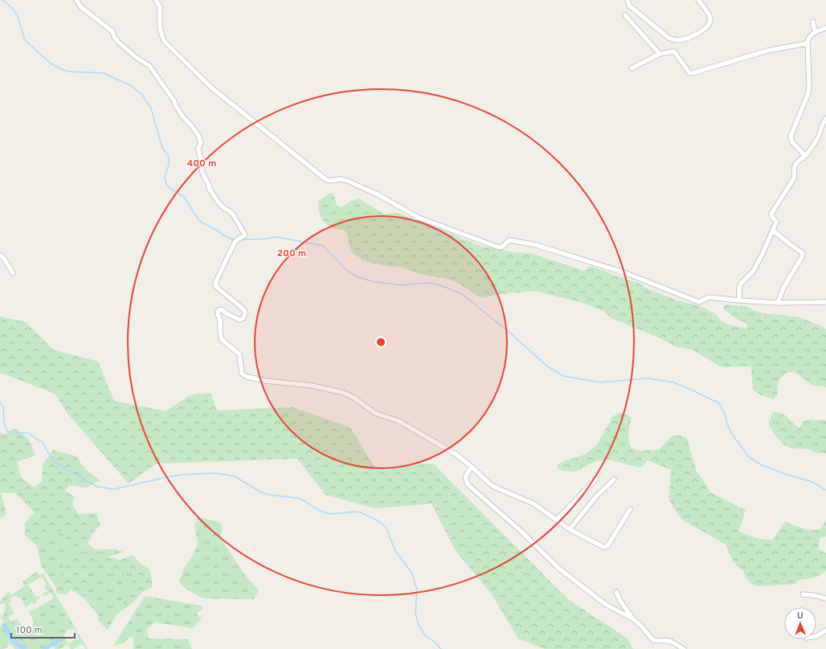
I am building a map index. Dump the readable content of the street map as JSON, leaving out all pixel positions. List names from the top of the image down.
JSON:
{
  "scale_bar": "100 m",
  "north": "top",
  "rings": ["400 m", "200 m"]
}
